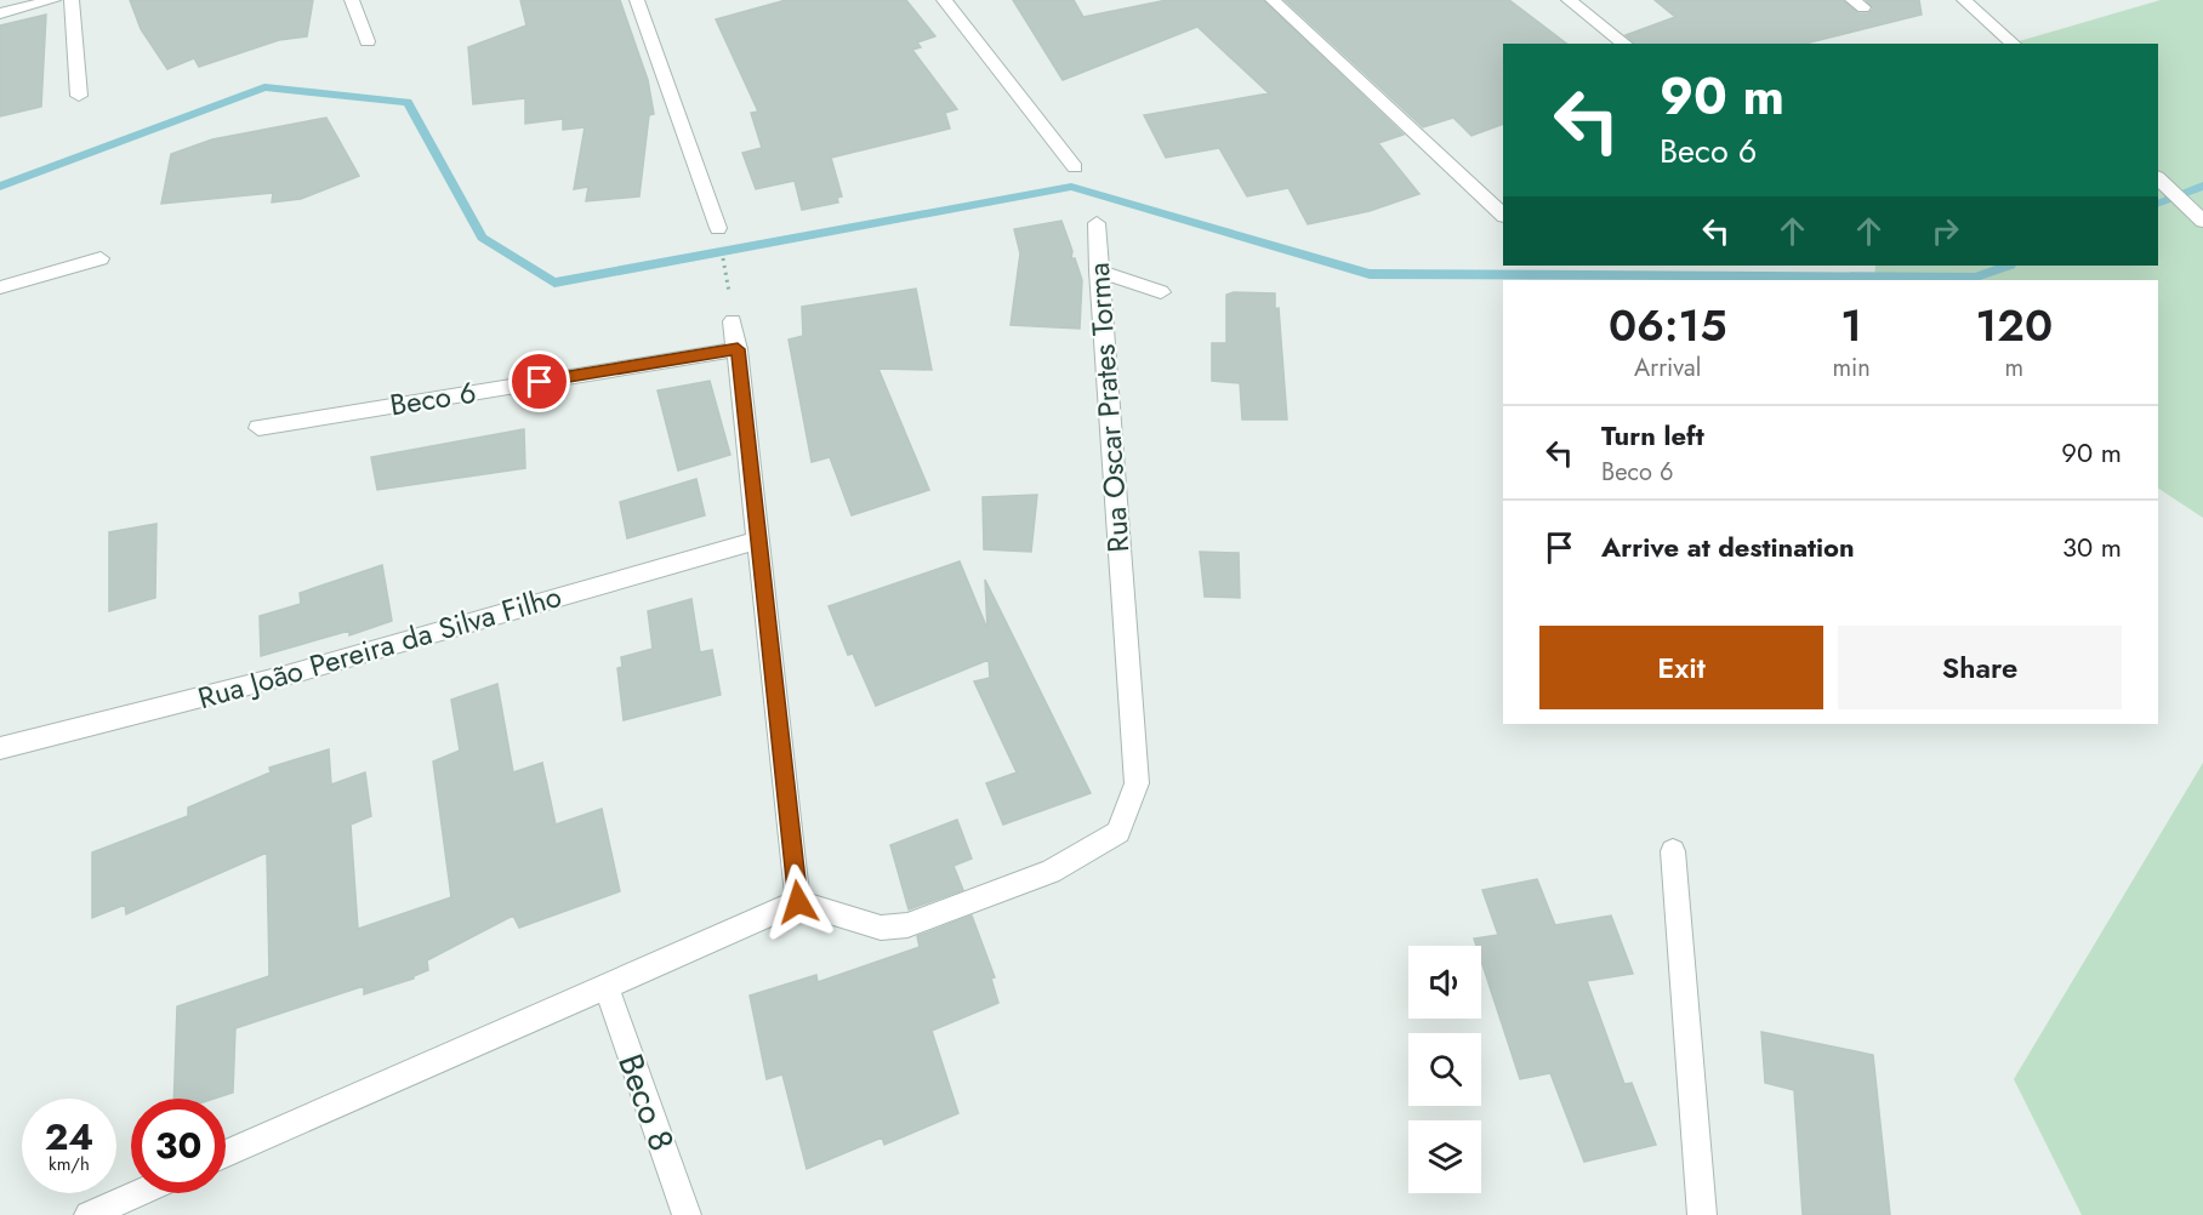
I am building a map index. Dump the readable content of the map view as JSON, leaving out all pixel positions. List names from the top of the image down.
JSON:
{
  "streets": {
    "street": [
      "Beco 6",
      "Rua Oscar Prates Torma",
      "Rua João Pereira da Silva Filho",
      "Beco 8"
    ]
  },
  "page": {
    "turn": ["90 m", "Beco 6"],
    "eta": [
      "06:15",
      "Arrival",
      "1",
      "min",
      "120",
      "m"
    ],
    "list": [
      {
        "name": "Turn left",
        "note": "Beco 6",
        "value": "90 m"
      },
      {
        "name": "Arrive at destination",
        "value": "30 m"
      }
    ],
    "buttons": ["Exit", "Share"],
    "speed": "24 km/h",
    "limit": "30"
  }
}
